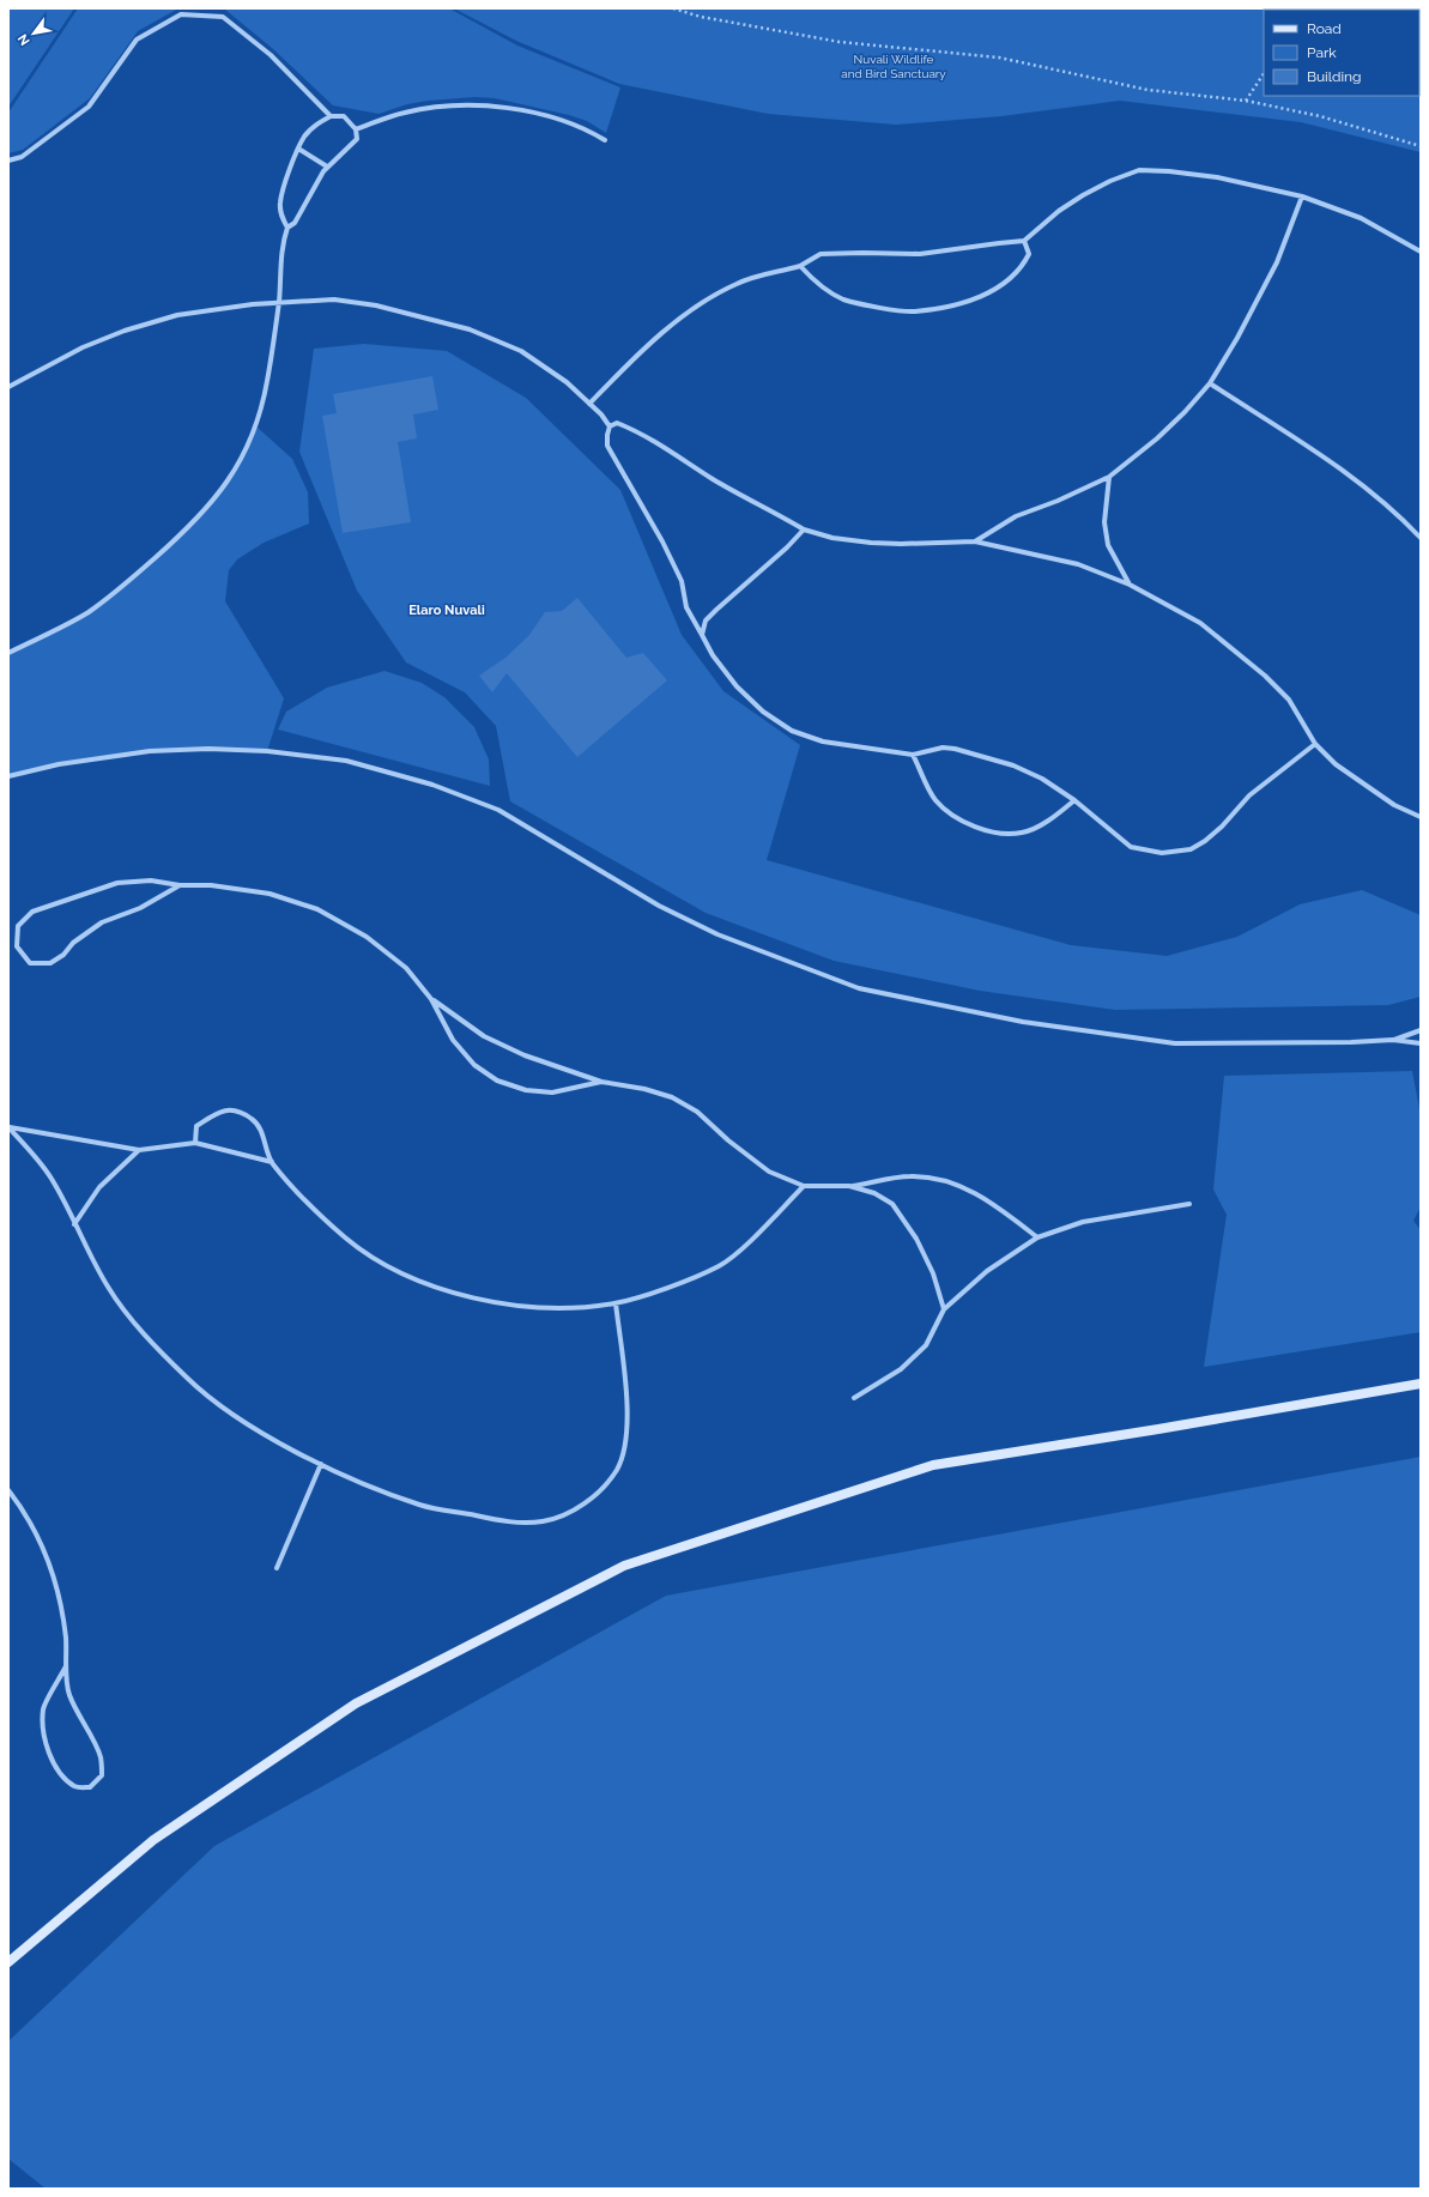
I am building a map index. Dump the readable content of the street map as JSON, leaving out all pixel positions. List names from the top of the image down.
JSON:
{
  "districts": ["Elaro Nuvali"],
  "parks": ["Nuvali Wildlife and Bird Sanctuary"],
  "legend": ["Road", "Park", "Building"],
  "north": "bottom left"
}
